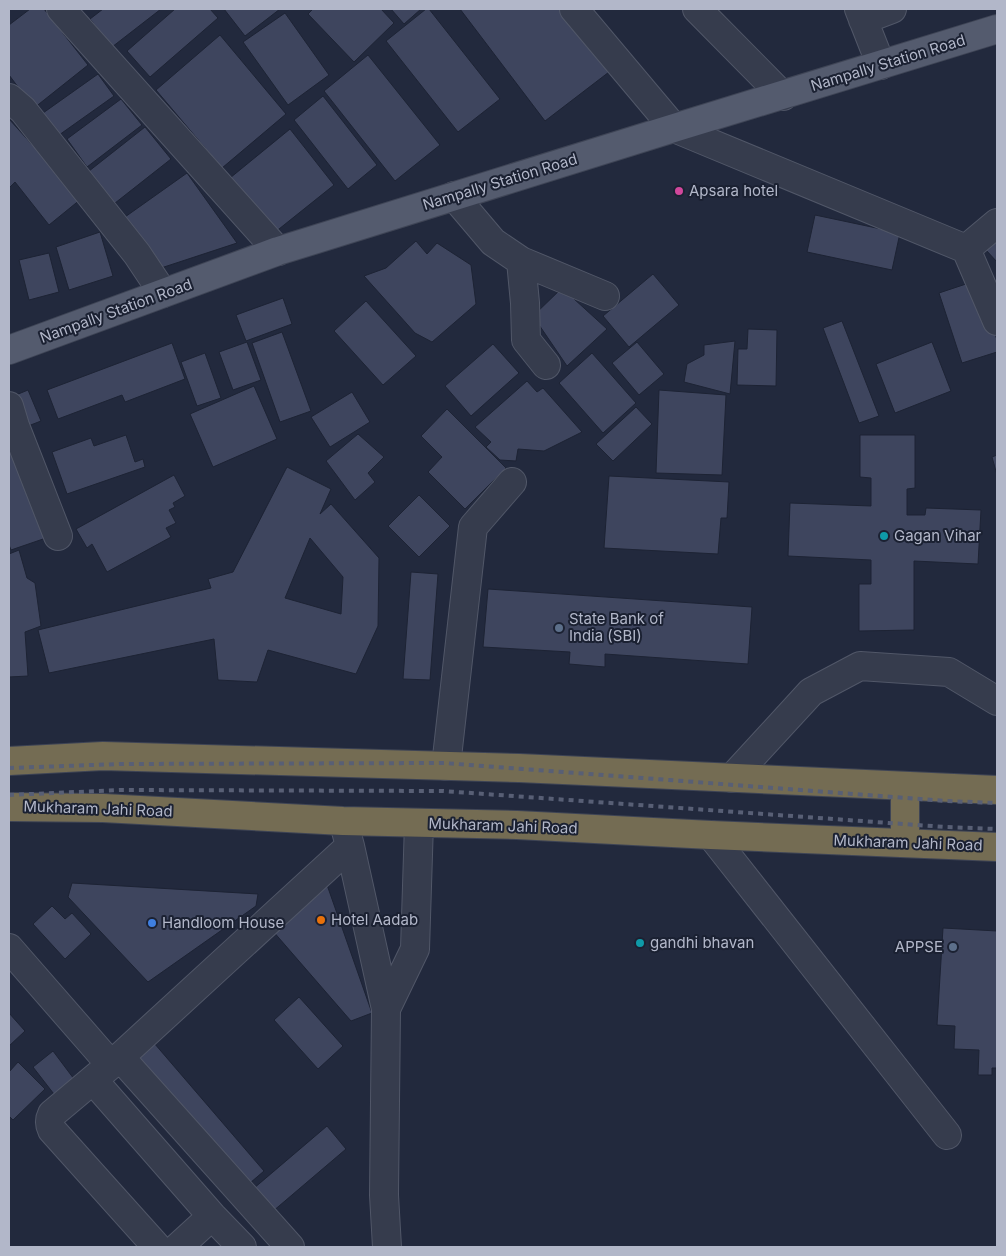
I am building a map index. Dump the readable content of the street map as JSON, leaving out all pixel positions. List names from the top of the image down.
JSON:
{
  "streets": {
    "highway": ["Mukharam Jahi Road"],
    "main road": ["Nampally Station Road"]
  },
  "places": [
    "Apsara hotel",
    "Gagan Vihar",
    "State Bank of India (SBI)",
    "Hotel Aadab",
    "Handloom House",
    "gandhi bhavan",
    "APPSE"
  ]
}
